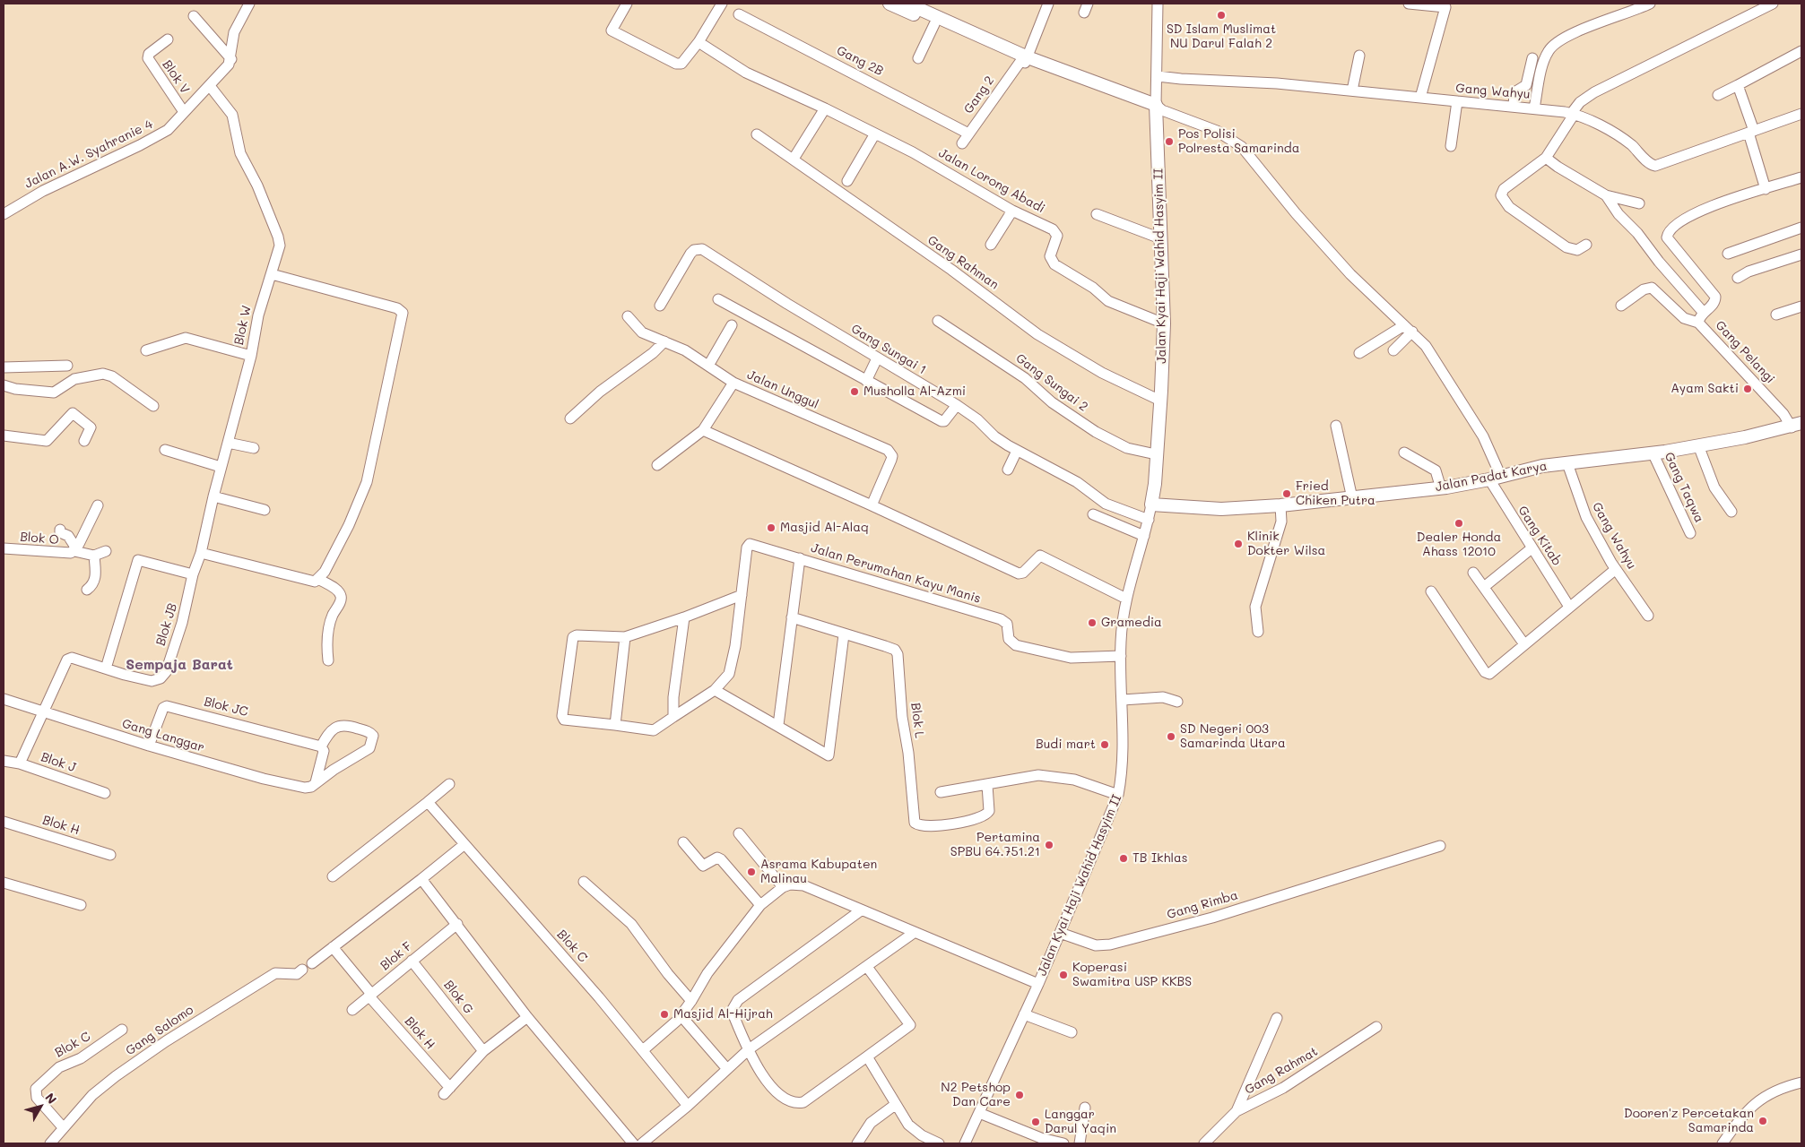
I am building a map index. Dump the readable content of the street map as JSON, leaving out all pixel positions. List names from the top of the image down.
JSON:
{
  "streets": {
    "main road": ["Jalan Kyai Haji Wahid Hasyim II", "Jalan Padat Karya"],
    "street": [
      "Gang 2B",
      "Blok V",
      "Gang Wahyu",
      "Gang 2",
      "Jalan A.W. Syahranie 4",
      "Jalan Lorong Abadi",
      "Gang Rahman",
      "Blok W",
      "Gang Sungai 1",
      "Gang Pelangi",
      "Gang Sungai 2",
      "Jalan Unggul",
      "Gang Taqwa",
      "Gang Kitab",
      "Blok O",
      "Jalan Perumahan Kayu Manis",
      "Blok JB",
      "Blok JC",
      "Blok L",
      "Gang Langgar",
      "Blok J",
      "Blok H",
      "Gang Rimba",
      "Blok C",
      "Blok F",
      "Blok G",
      "Gang Salomo",
      "Gang Rahmat"
    ]
  },
  "crossings": [
    ["Gang 2B", "Gang 2"],
    ["Blok V", "Jalan A.W. Syahranie 4"],
    ["Gang Wahyu", "Jalan Padat Karya"],
    ["Jalan A.W. Syahranie 4", "Blok W"],
    ["Jalan Lorong Abadi", "Jalan Kyai Haji Wahid Hasyim II"],
    ["Gang Rahman", "Jalan Kyai Haji Wahid Hasyim II"],
    ["Jalan Kyai Haji Wahid Hasyim II", "Gang Sungai 1"],
    ["Jalan Kyai Haji Wahid Hasyim II", "Gang Sungai 2"],
    ["Jalan Kyai Haji Wahid Hasyim II", "Jalan Padat Karya"],
    ["Jalan Kyai Haji Wahid Hasyim II", "Gang Kitab"],
    ["Jalan Kyai Haji Wahid Hasyim II", "Jalan Perumahan Kayu Manis"],
    ["Jalan Kyai Haji Wahid Hasyim II", "Gang Rimba"],
    ["Blok W", "Blok JB"],
    ["Gang Pelangi", "Jalan Padat Karya"],
    ["Jalan Padat Karya", "Gang Taqwa"],
    ["Jalan Padat Karya", "Gang Kitab"],
    ["Blok JB", "Gang Langgar"],
    ["Blok JC", "Gang Langgar"],
    ["Blok H", "Blok F"],
    ["Blok H", "Blok G"],
    ["Blok C", "Gang Salomo"],
    ["Blok F", "Blok G"]
  ],
  "districts": ["Sempaja Barat"],
  "places": [
    "SD Islam Muslimat NU Darul Falah 2",
    "Pos Polisi Polresta Samarinda",
    "Ayam Sakti",
    "Musholla Al-Azmi",
    "Fried Chiken Putra",
    "Dealer Honda Ahass 12010",
    "Masjid Al-Alaq",
    "Klinik Dokter Wilsa",
    "Gramedia",
    "SD Negeri 003 Samarinda Utara",
    "Budi mart",
    "Pertamina SPBU 64.751.21",
    "TB Ikhlas",
    "Asrama Kabupaten Malinau",
    "Koperasi Swamitra USP KKBS",
    "Masjid Al-Hijrah",
    "N2 Petshop Dan Care",
    "Dooren'z Percetakan Samarinda",
    "Langgar Darul Yaqin"
  ],
  "north": "top right"
}
